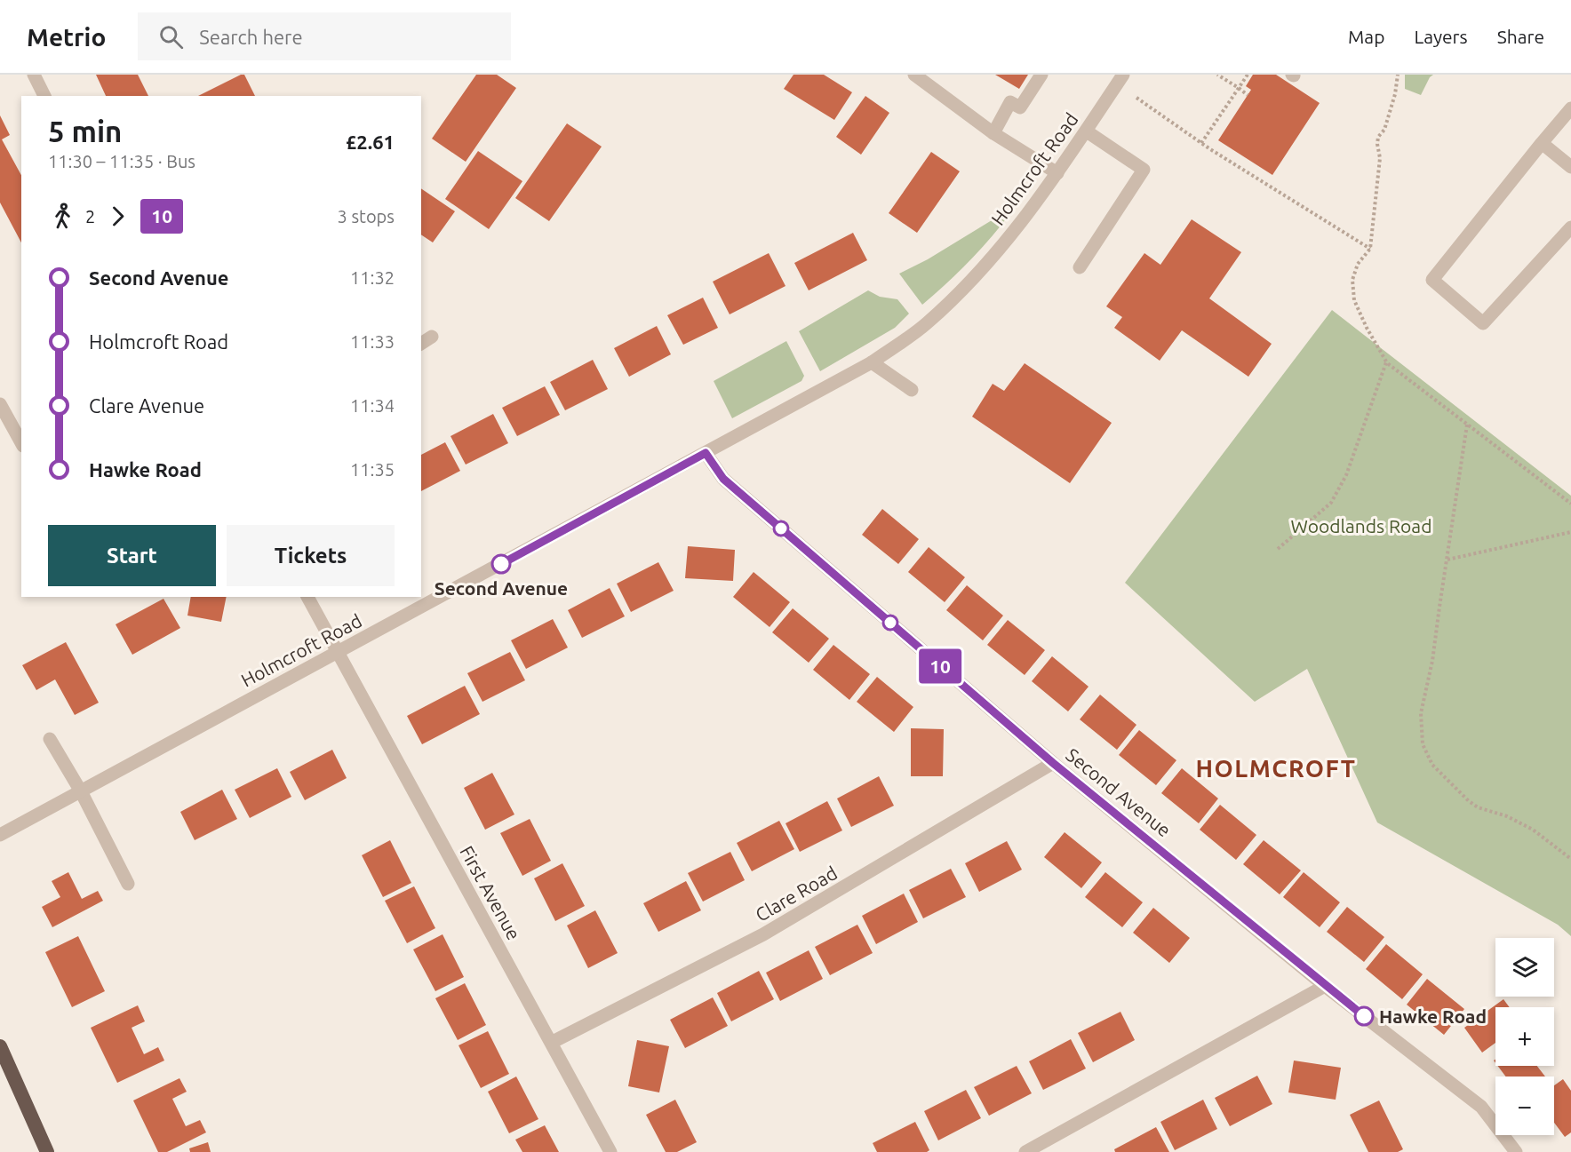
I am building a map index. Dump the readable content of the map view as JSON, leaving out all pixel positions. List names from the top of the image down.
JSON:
{
  "streets": {
    "street": [
      "Holmcroft Road",
      "Second Avenue",
      "First Avenue",
      "Clare Road"
    ]
  },
  "crossings": [
    ["Holmcroft Road", "Second Avenue"],
    ["Holmcroft Road", "First Avenue"],
    ["Second Avenue", "Clare Road"],
    ["First Avenue", "Clare Road"]
  ],
  "districts": ["HOLMCROFT"],
  "parks": ["Woodlands Road"],
  "places": ["Second Avenue", "Hawke Road"],
  "lines": ["bus line 10"],
  "page": {
    "header": "Metrio",
    "search": "Search here",
    "nav": ["Map", "Layers", "Share"],
    "on_map": "10",
    "heading": ["5 min", "11:30 – 11:35 · Bus", "£2.61"],
    "legs": ["2", "10", "3 stops"],
    "list": [
      {
        "name": "Second Avenue",
        "value": "11:32"
      },
      {
        "name": "Holmcroft Road",
        "value": "11:33"
      },
      {
        "name": "Clare Avenue",
        "value": "11:34"
      },
      {
        "name": "Hawke Road",
        "value": "11:35"
      }
    ],
    "buttons": ["Start", "Tickets"],
    "map_buttons": ["+", "−"]
  }
}
